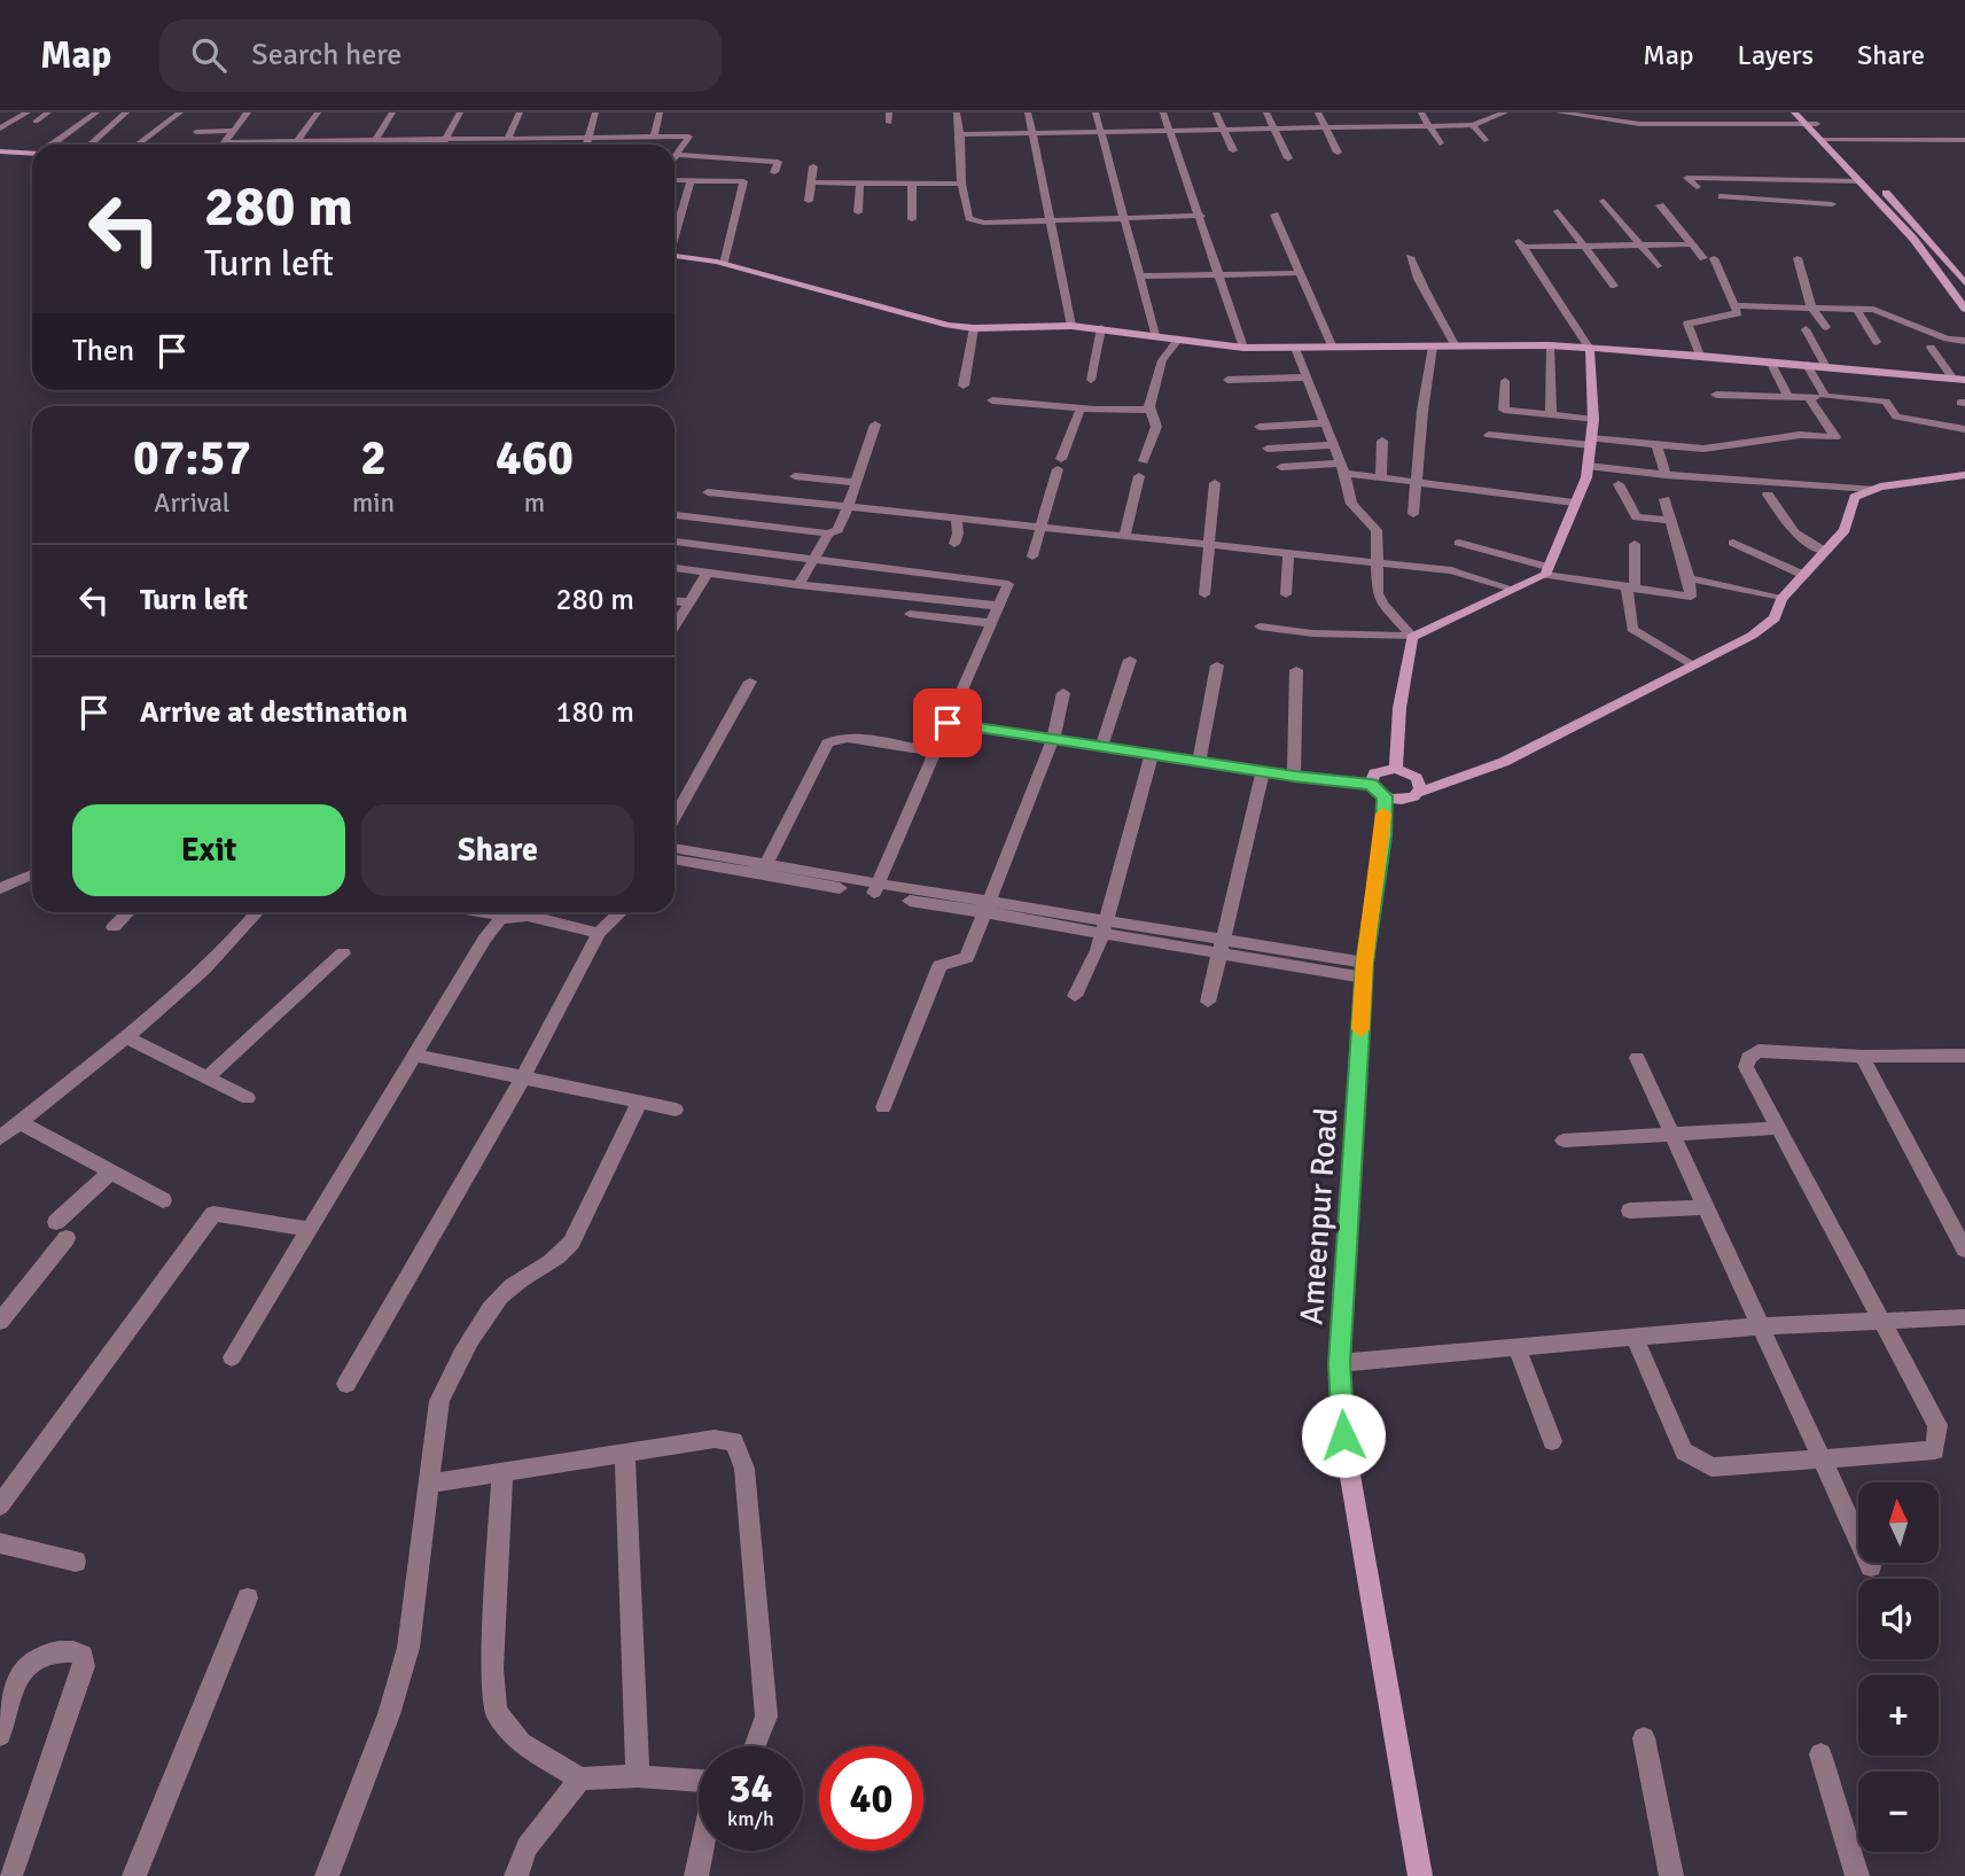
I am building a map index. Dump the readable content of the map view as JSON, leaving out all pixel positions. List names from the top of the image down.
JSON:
{
  "streets": {
    "street": ["Ameenpur Road"]
  },
  "north": "top",
  "page": {
    "header": "Map",
    "search": "Search here",
    "nav": ["Map", "Layers", "Share"],
    "turn": ["280 m", "Turn left"],
    "then": "Then",
    "eta": [
      "07:57",
      "Arrival",
      "2",
      "min",
      "460",
      "m"
    ],
    "list": [
      {
        "name": "Turn left",
        "value": "280 m"
      },
      {
        "name": "Arrive at destination",
        "value": "180 m"
      }
    ],
    "buttons": ["Exit", "Share"],
    "map_buttons": ["+", "−"],
    "speed": "34 km/h",
    "limit": "40"
  }
}
